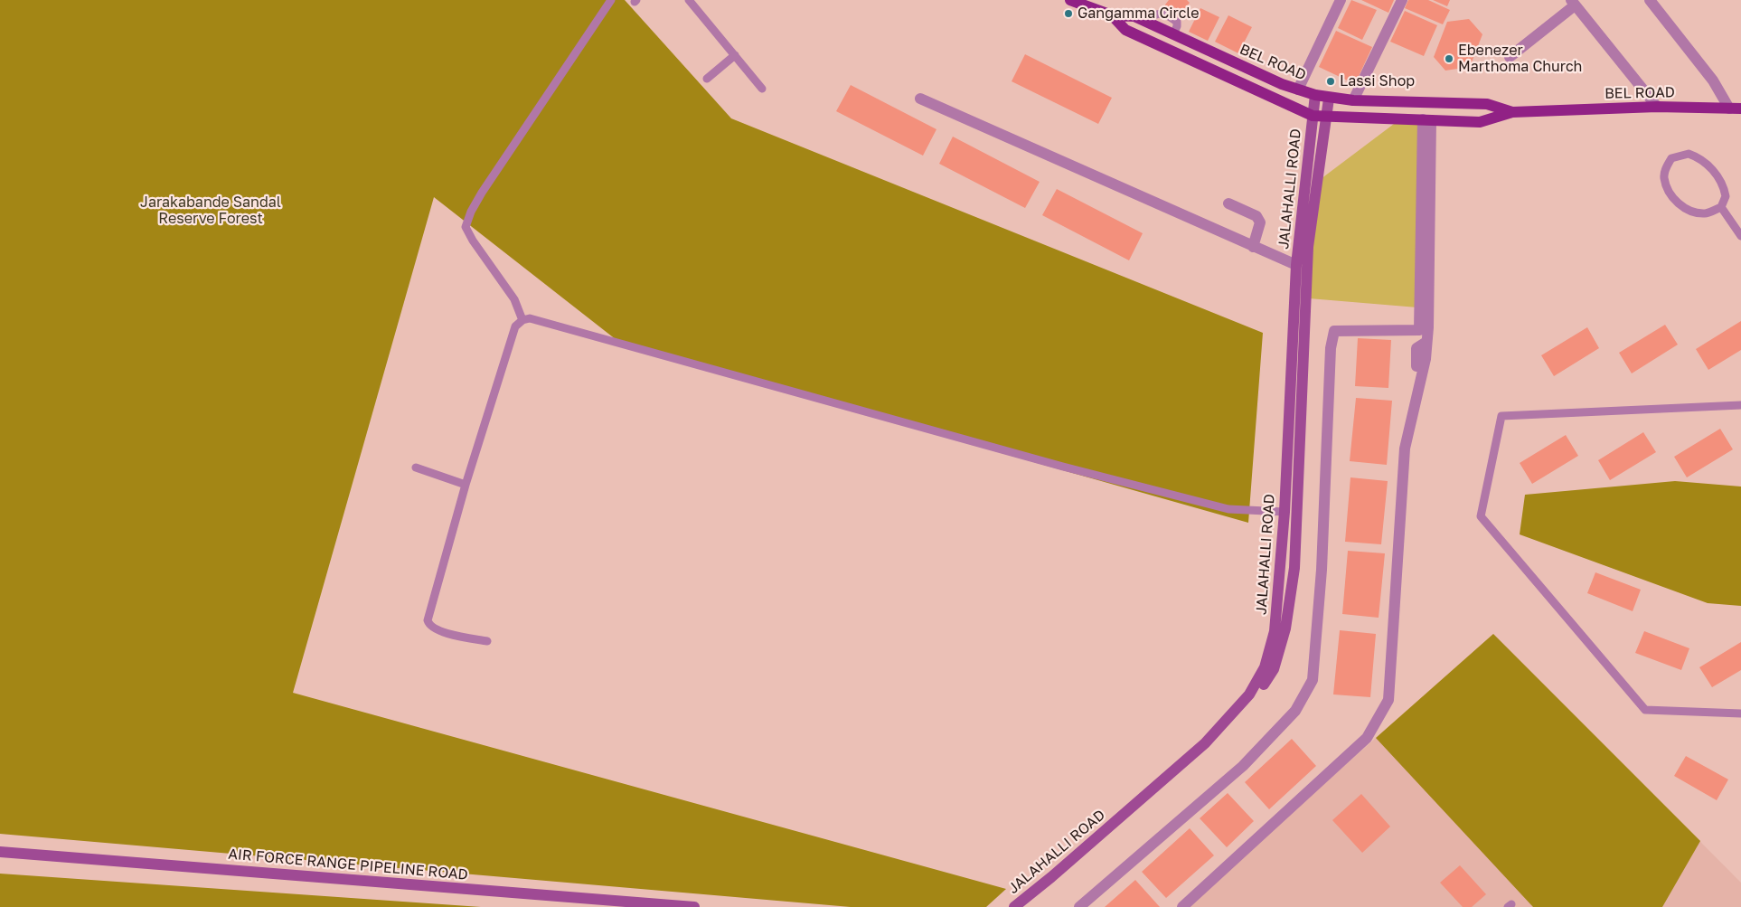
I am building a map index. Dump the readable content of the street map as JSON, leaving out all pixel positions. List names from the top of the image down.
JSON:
{
  "streets": {
    "main road": ["BEL ROAD", "JALAHALLI ROAD", "AIR FORCE RANGE PIPELINE ROAD"]
  },
  "crossings": [
    ["BEL ROAD", "JALAHALLI ROAD"]
  ],
  "parks": ["Jarakabande Sandal Reserve Forest"],
  "places": ["Gangamma Circle", "Ebenezer Marthoma Church", "Lassi Shop"]
}
